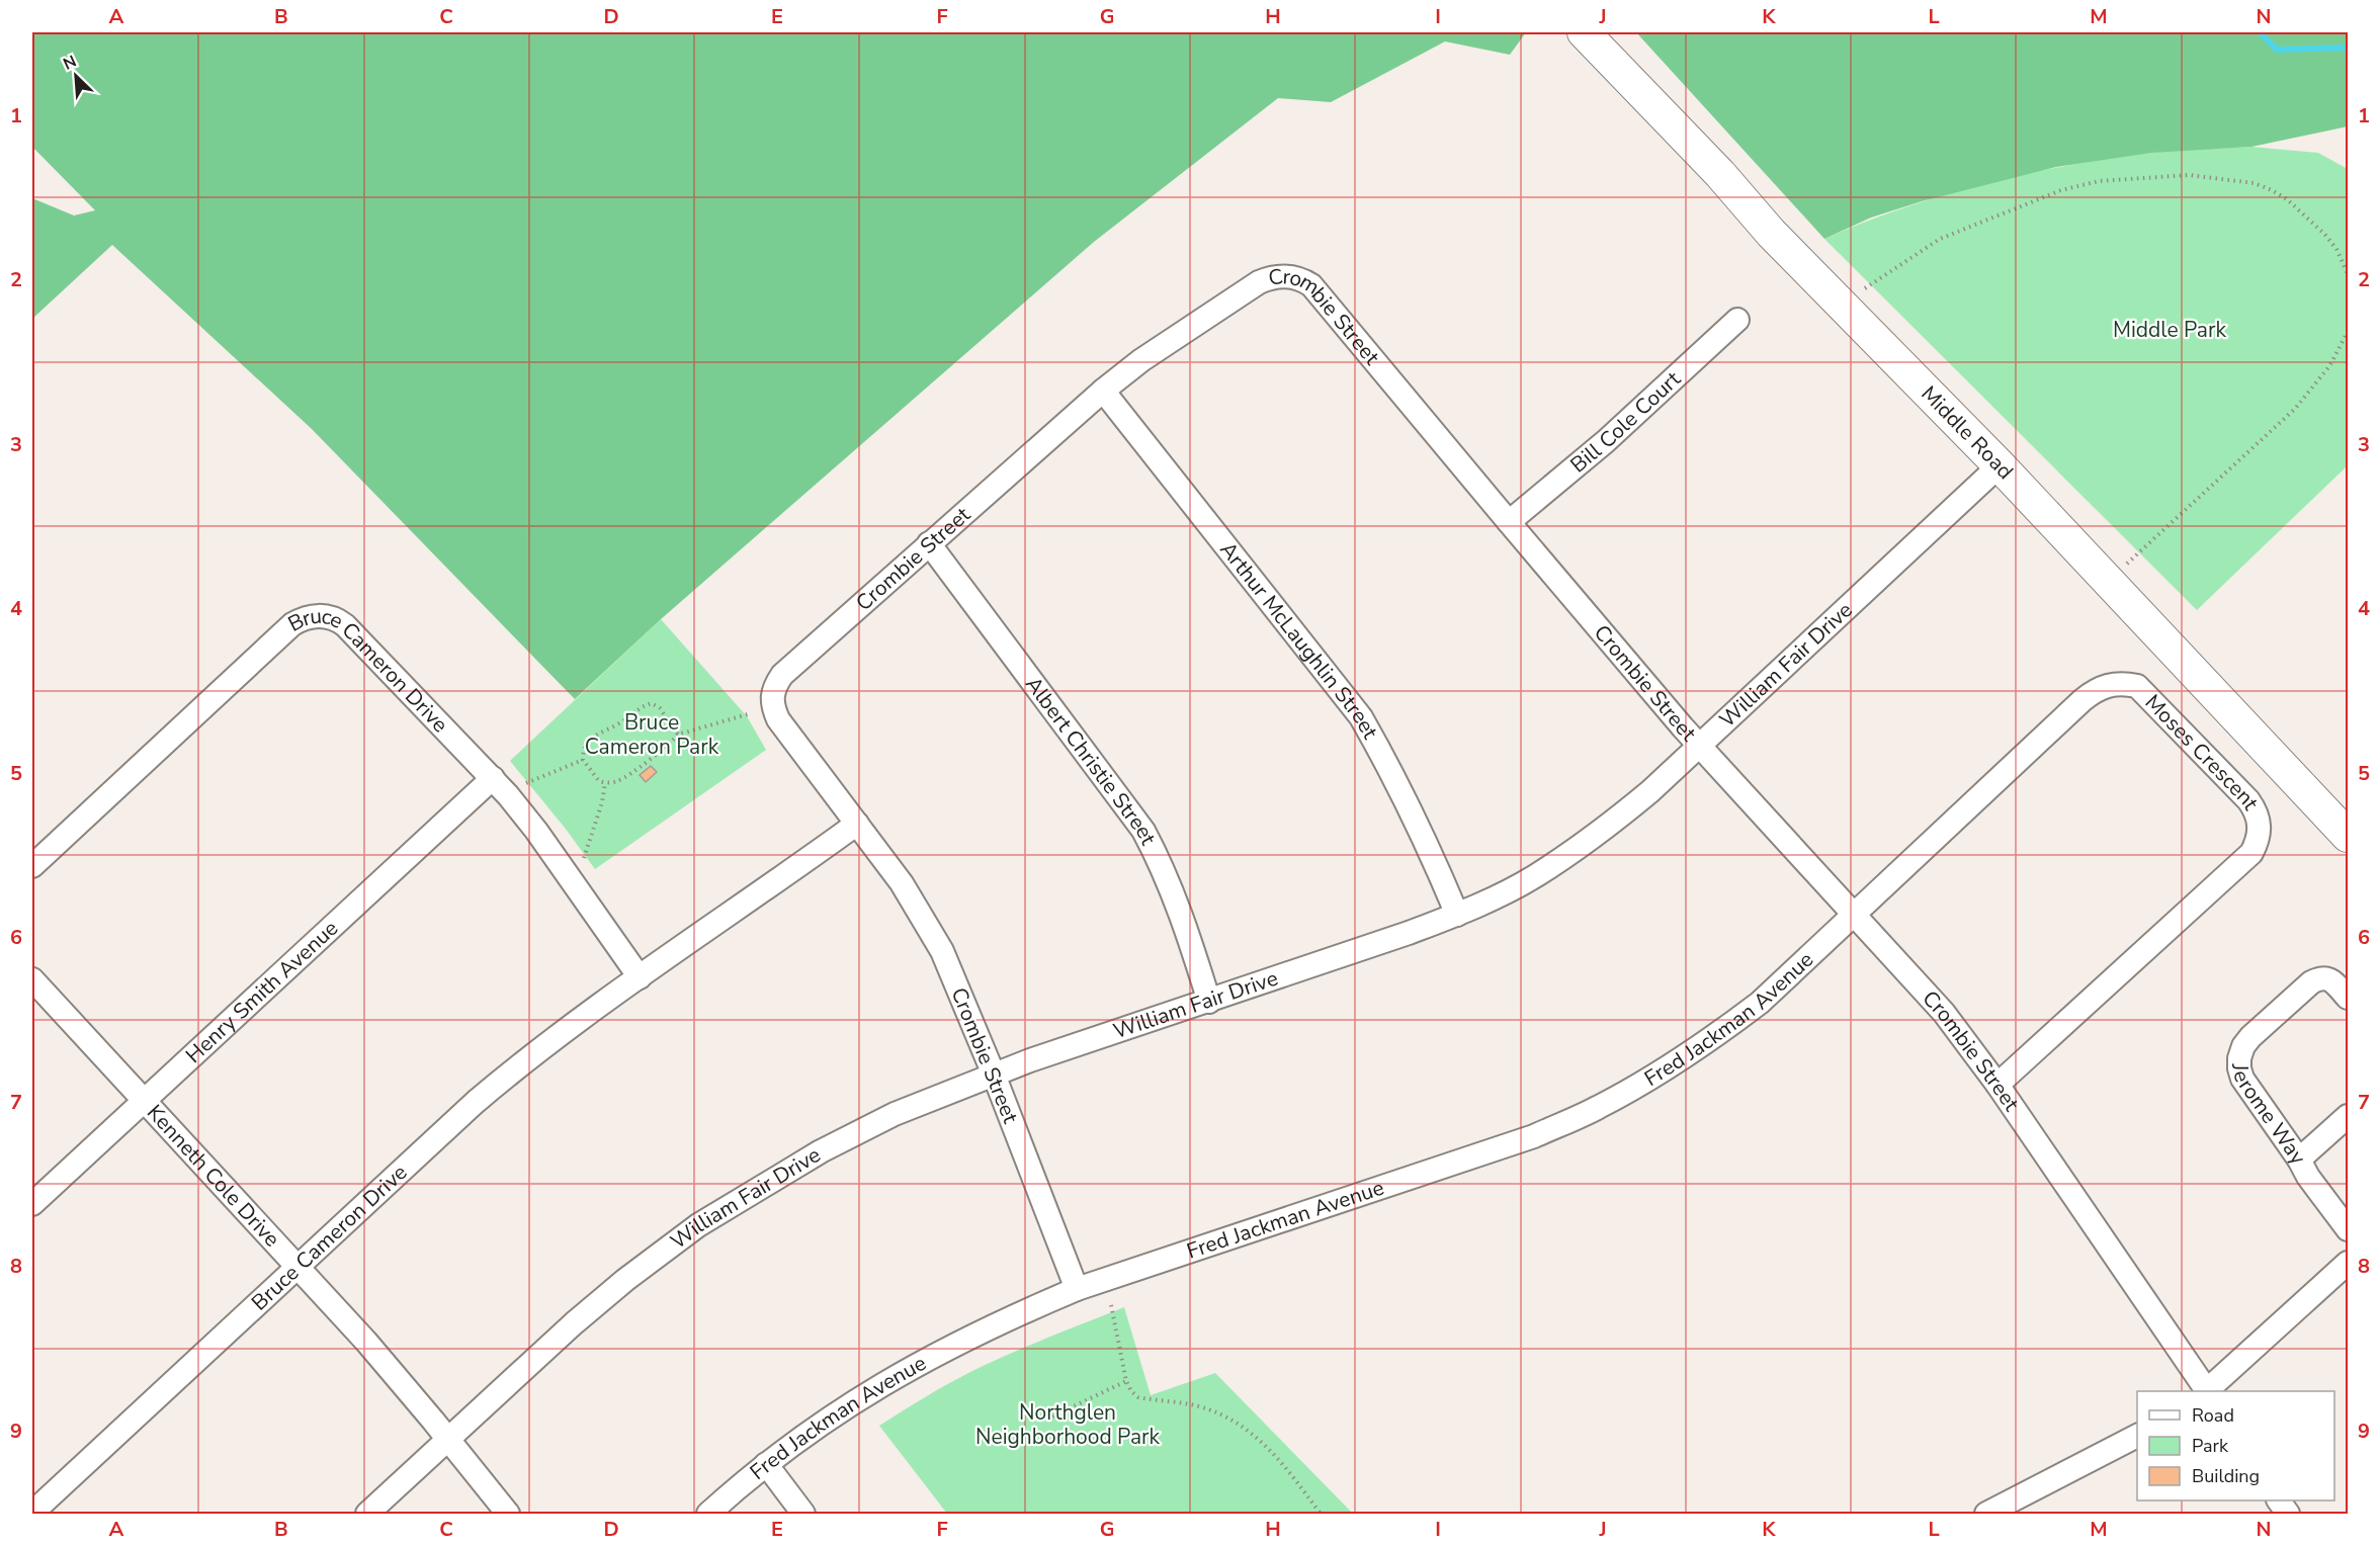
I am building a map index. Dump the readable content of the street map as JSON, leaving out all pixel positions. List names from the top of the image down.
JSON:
{
  "streets": {
    "street": [
      "Crombie Street",
      "Bill Cole Court",
      "Middle Road",
      "Arthur McLaughlin Street",
      "William Fair Drive",
      "Bruce Cameron Drive",
      "Moses Crescent",
      "Albert Christie Street",
      "Henry Smith Avenue",
      "Fred Jackman Avenue",
      "Jerome Way",
      "Kenneth Cole Drive"
    ]
  },
  "crossings": [
    ["Crombie Street", "Bill Cole Court"],
    ["Crombie Street", "Arthur McLaughlin Street"],
    ["Crombie Street", "William Fair Drive"],
    ["Crombie Street", "Bruce Cameron Drive"],
    ["Crombie Street", "Moses Crescent"],
    ["Crombie Street", "Albert Christie Street"],
    ["Crombie Street", "Fred Jackman Avenue"],
    ["Middle Road", "William Fair Drive"],
    ["Arthur McLaughlin Street", "William Fair Drive"],
    ["William Fair Drive", "Albert Christie Street"],
    ["William Fair Drive", "Kenneth Cole Drive"],
    ["Bruce Cameron Drive", "Henry Smith Avenue"],
    ["Bruce Cameron Drive", "Kenneth Cole Drive"],
    ["Moses Crescent", "Fred Jackman Avenue"],
    ["Henry Smith Avenue", "Kenneth Cole Drive"]
  ],
  "parks": ["Middle Park", "Bruce Cameron Park", "Northglen Neighborhood Park"],
  "legend": ["Road", "Park", "Building"],
  "north": "top left",
  "grid": {
    "columns": [
      "A",
      "B",
      "C",
      "D",
      "E",
      "F",
      "G",
      "H",
      "I",
      "J",
      "K",
      "L",
      "M",
      "N"
    ],
    "rows": [
      "1",
      "2",
      "3",
      "4",
      "5",
      "6",
      "7",
      "8",
      "9"
    ]
  }
}
